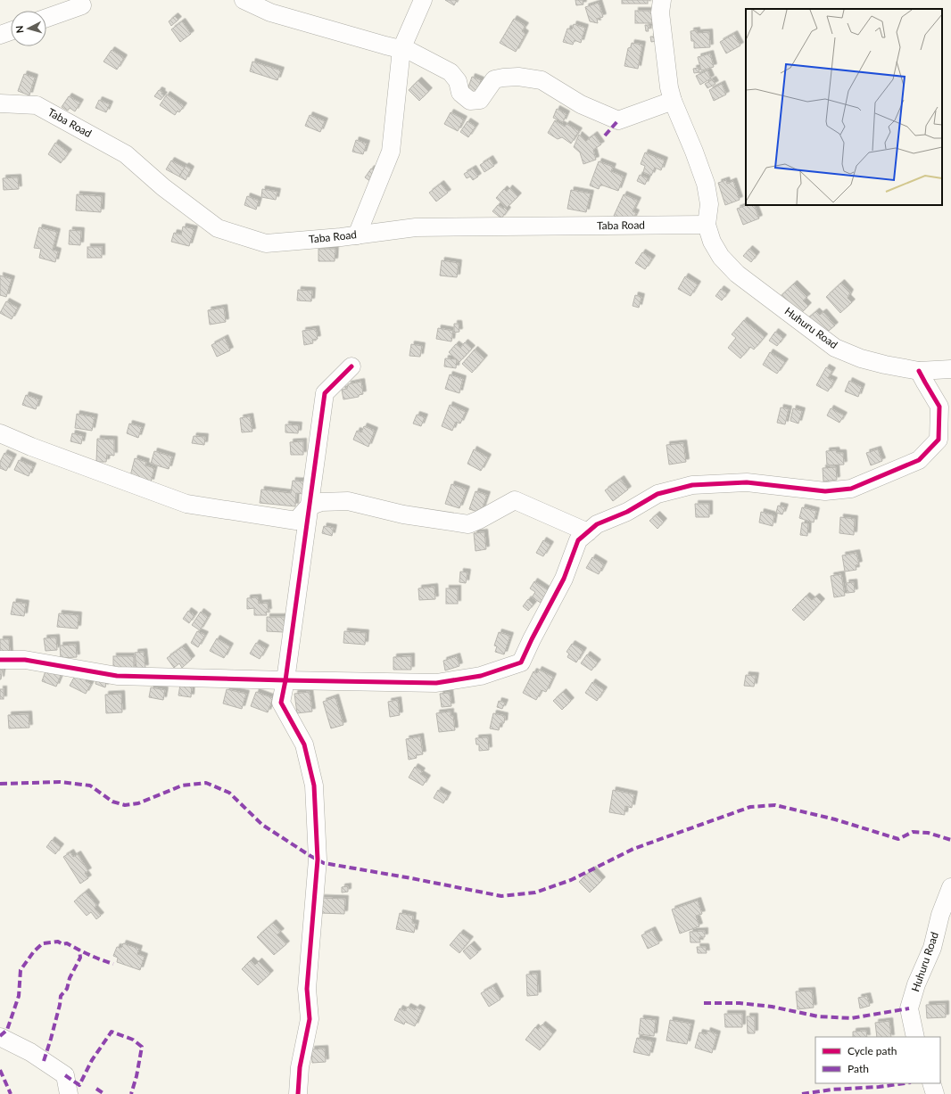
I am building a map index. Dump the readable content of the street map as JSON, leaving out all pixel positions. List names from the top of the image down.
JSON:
{
  "streets": {
    "street": ["Taba Road", "Huhuru Road"]
  },
  "crossings": [
    ["Taba Road", "Huhuru Road"]
  ],
  "legend": ["Cycle path", "Path"],
  "north": "left"
}
